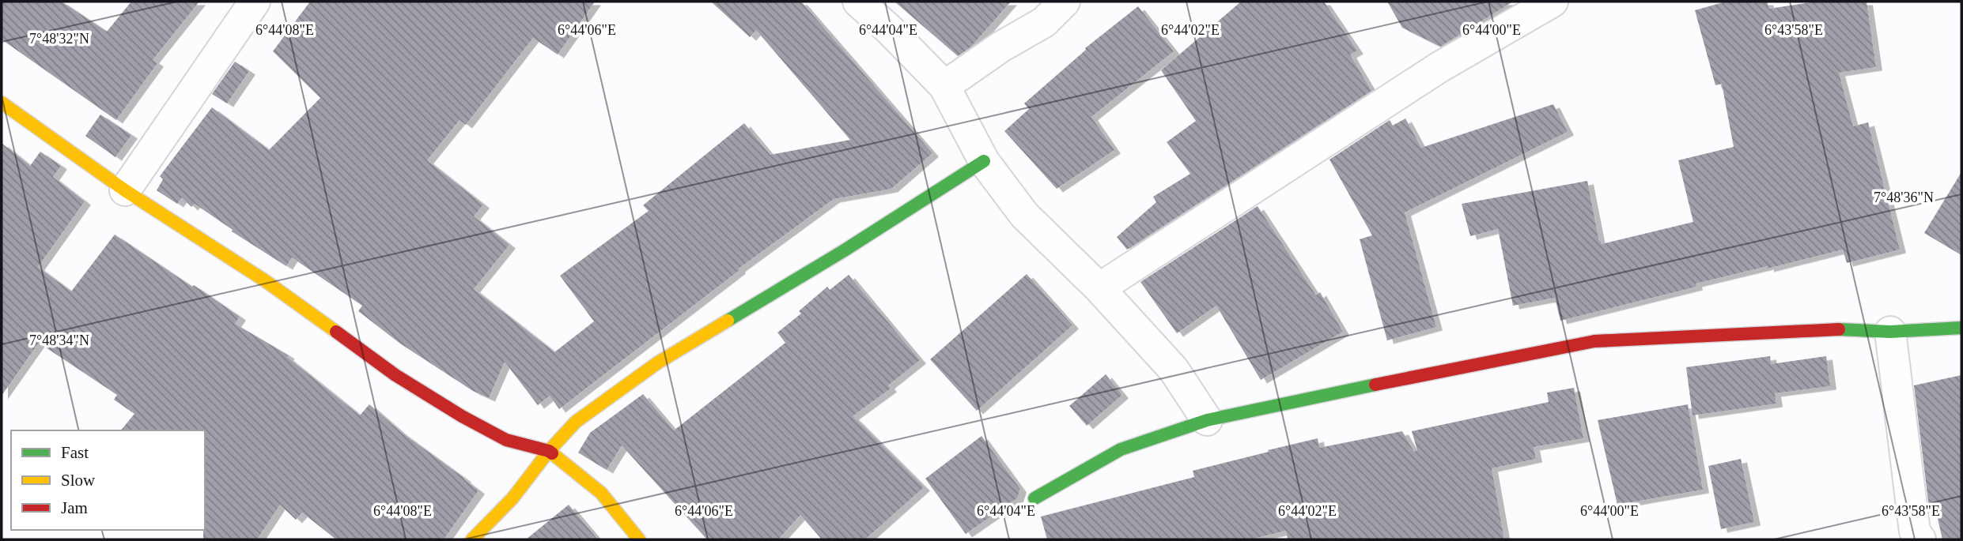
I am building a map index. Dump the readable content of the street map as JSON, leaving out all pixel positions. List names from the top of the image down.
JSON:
{
  "legend": ["Fast", "Slow", "Jam"],
  "coordinates": [
    "6°44'08\"E",
    "6°44'06\"E",
    "6°44'04\"E",
    "6°44'02\"E",
    "6°44'00\"E",
    "6°43'58\"E",
    "7°48'32\"N",
    "7°48'36\"N",
    "7°48'34\"N"
  ]
}
